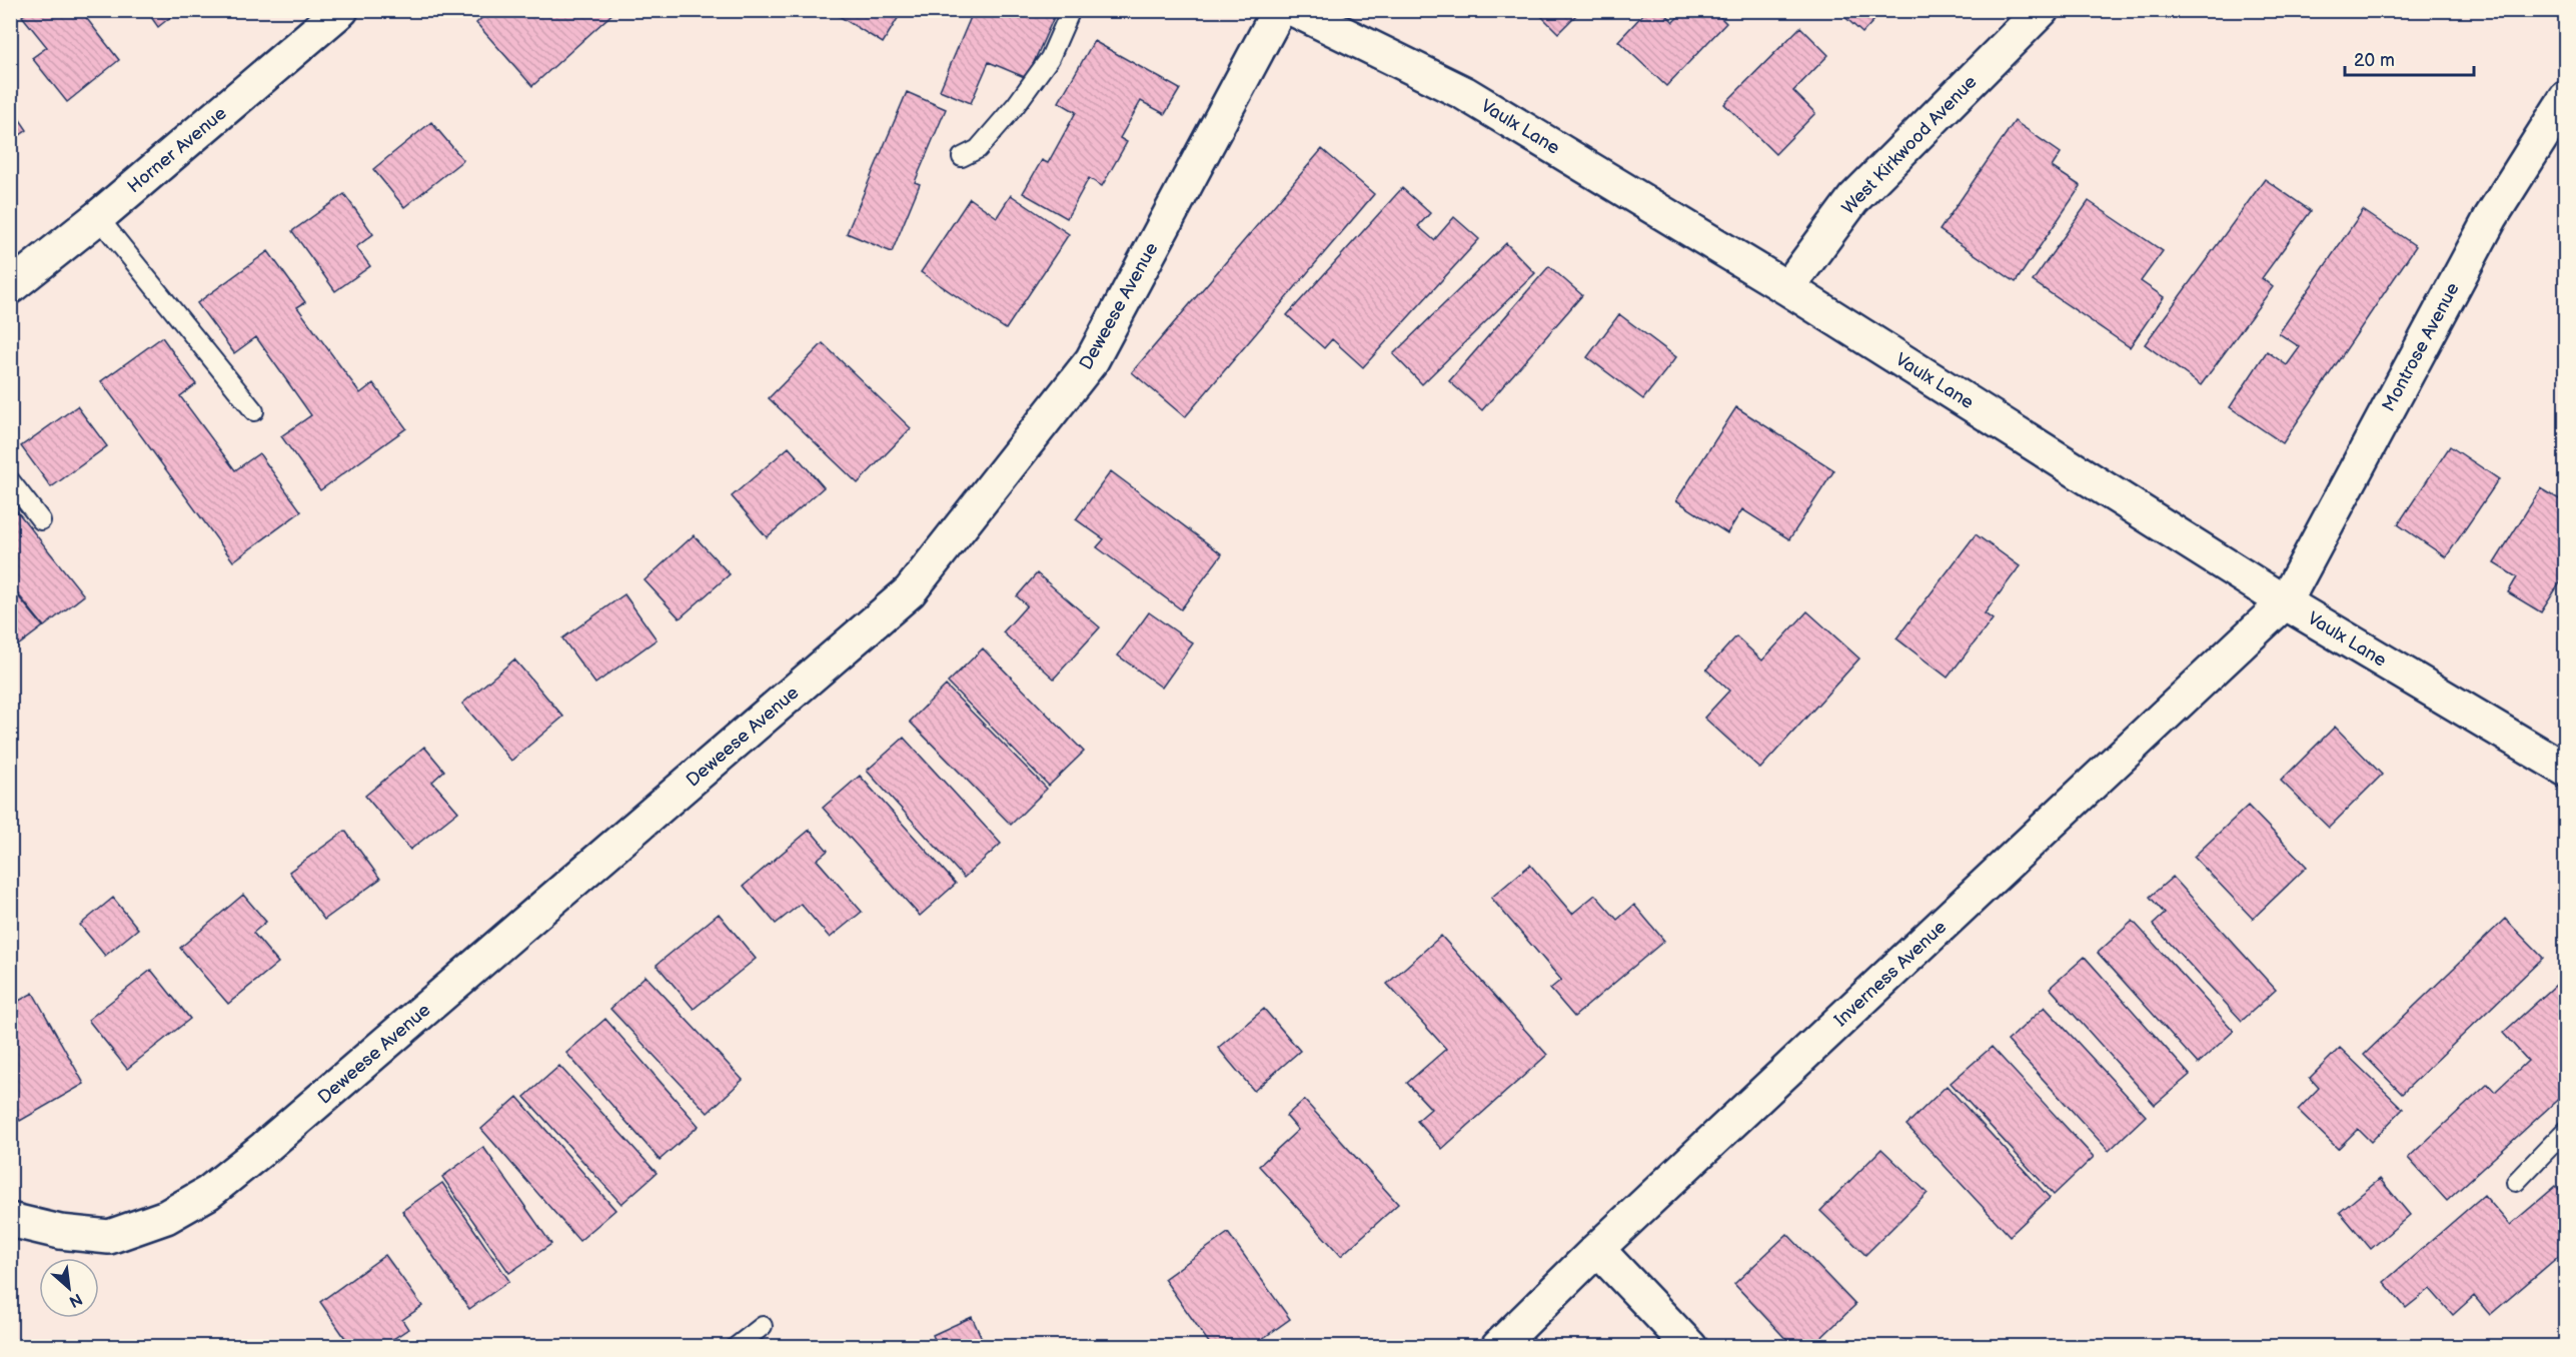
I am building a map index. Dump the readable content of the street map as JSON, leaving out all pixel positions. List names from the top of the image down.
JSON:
{
  "streets": {
    "street": [
      "Vaulx Lane",
      "West Kirkwood Avenue",
      "Horner Avenue",
      "Deweese Avenue",
      "Montrose Avenue",
      "Inverness Avenue"
    ]
  },
  "crossings": [
    ["Vaulx Lane", "West Kirkwood Avenue"],
    ["Vaulx Lane", "Montrose Avenue"],
    ["Vaulx Lane", "Inverness Avenue"],
    ["Montrose Avenue", "Inverness Avenue"]
  ],
  "scale_bar": "20 m",
  "north": "bottom right"
}
